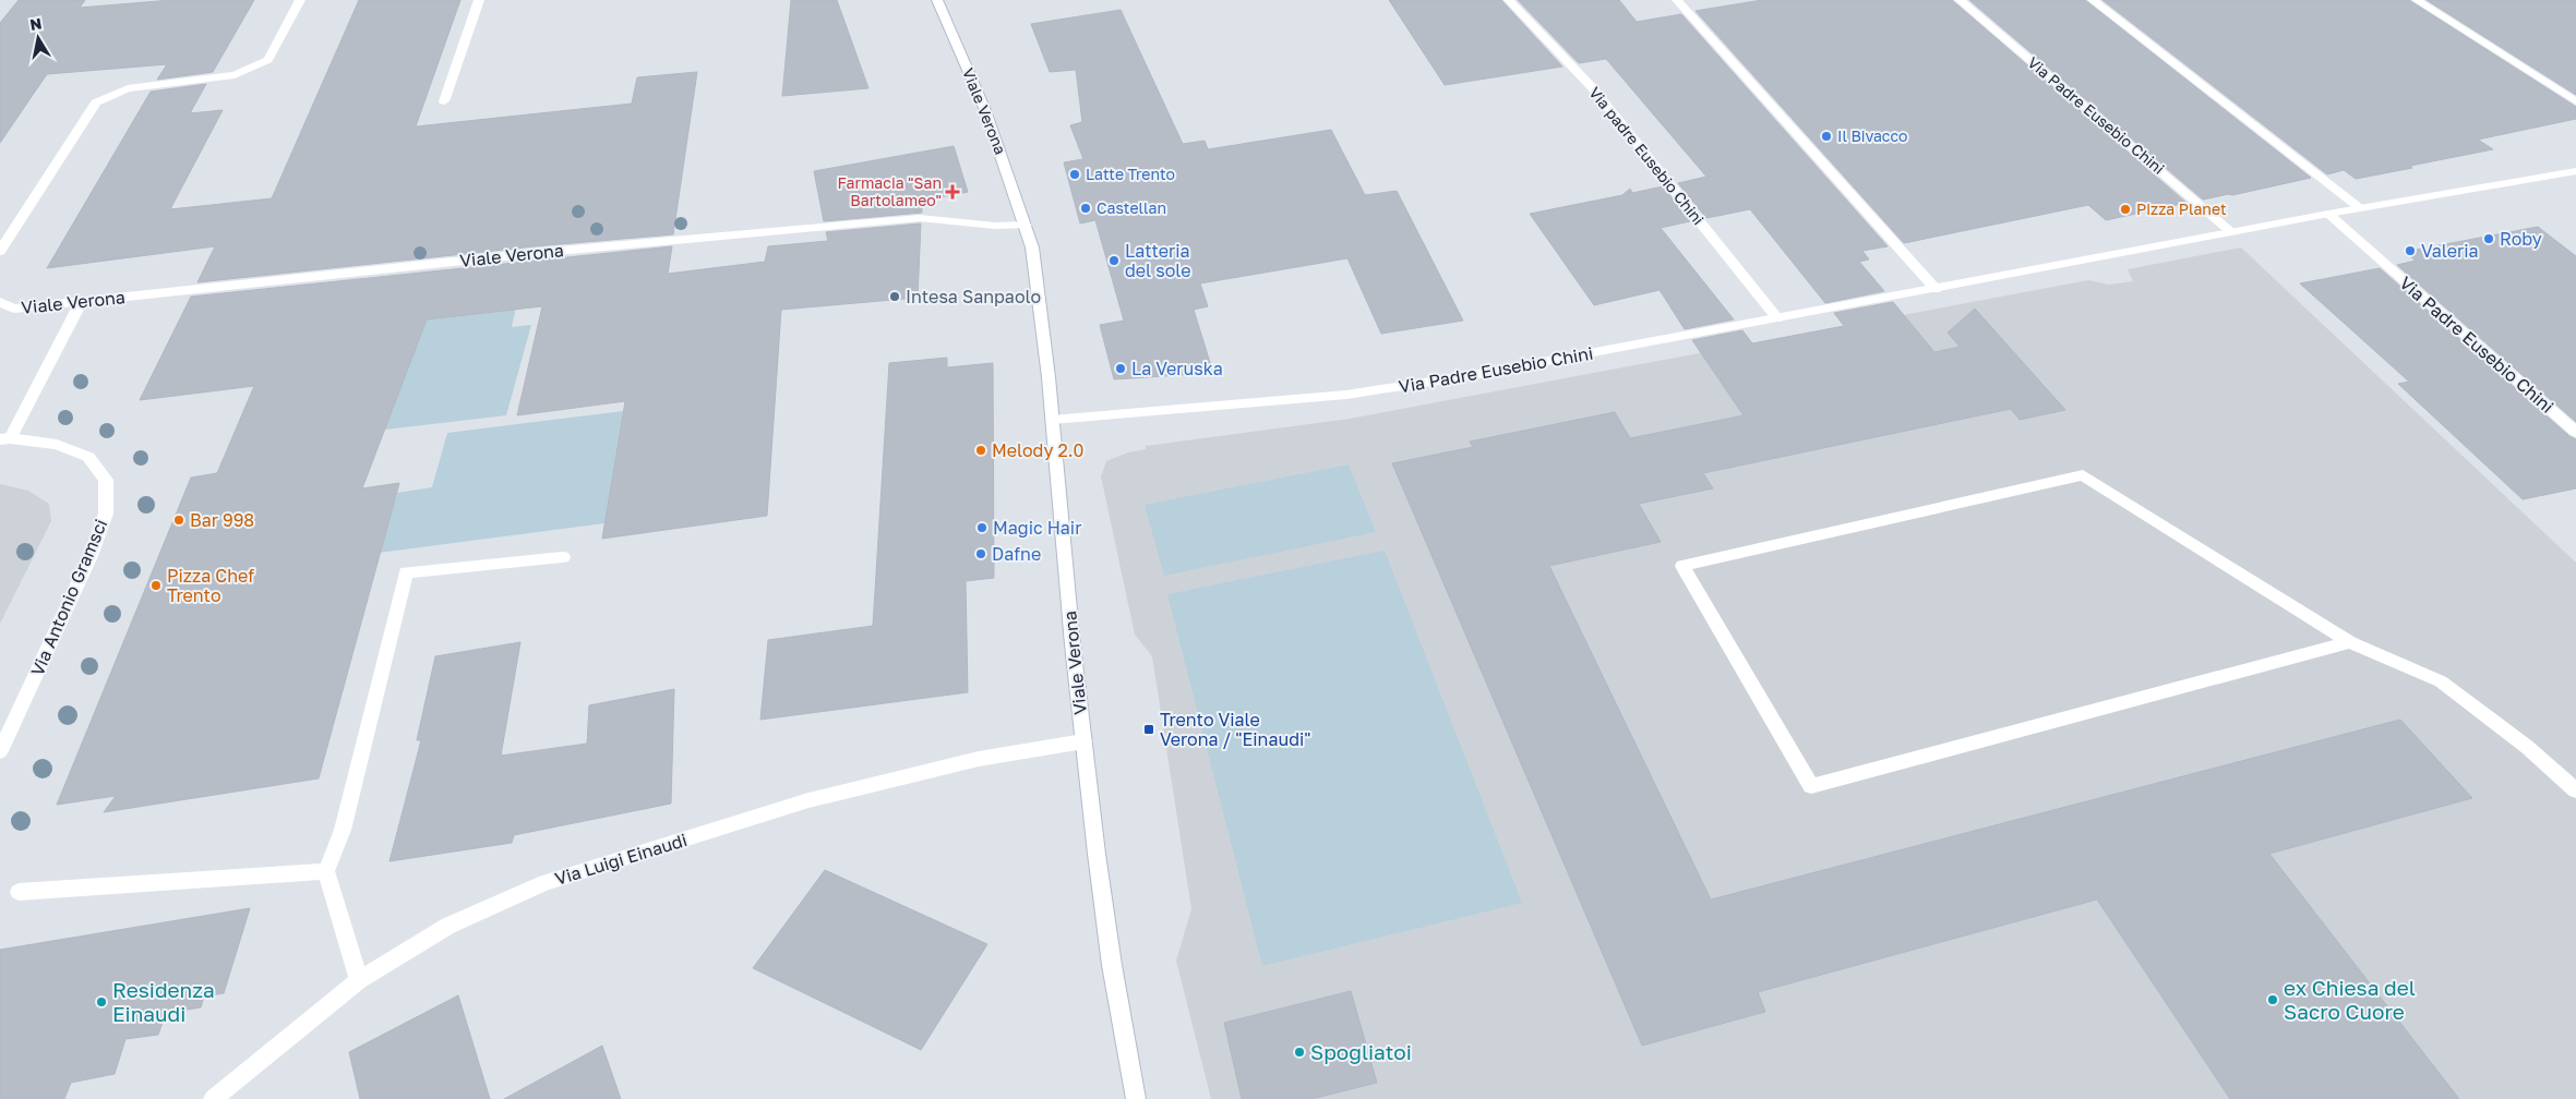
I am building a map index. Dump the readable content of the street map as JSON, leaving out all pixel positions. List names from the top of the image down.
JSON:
{
  "streets": {
    "street": [
      "Viale Verona",
      "Via Padre Eusebio Chini",
      "Via padre Eusebio Chini",
      "Via Antonio Gramsci",
      "Via Luigi Einaudi"
    ]
  },
  "crossings": [
    ["Viale Verona", "Via Padre Eusebio Chini"],
    ["Viale Verona", "Via Antonio Gramsci"],
    ["Viale Verona", "Via Luigi Einaudi"],
    ["Via Padre Eusebio Chini", "Via padre Eusebio Chini"]
  ],
  "places": {
    "other": [
      "Il Bivacco",
      "Latte Trento",
      "Castellan",
      "Pizza Planet",
      "Roby",
      "Valeria",
      "Latteria del sole",
      "Intesa Sanpaolo",
      "La Veruska",
      "Melody 2.0",
      "Bar 998",
      "Magic Hair",
      "Dafne",
      "Pizza Chef Trento",
      "ex Chiesa del Sacro Cuore",
      "Residenza Einaudi",
      "Spogliatoi"
    ],
    "health": ["Farmacia \"San Bartolameo\""],
    "transit": ["Trento Viale Verona / \"Einaudi\""]
  },
  "north": "top"
}
